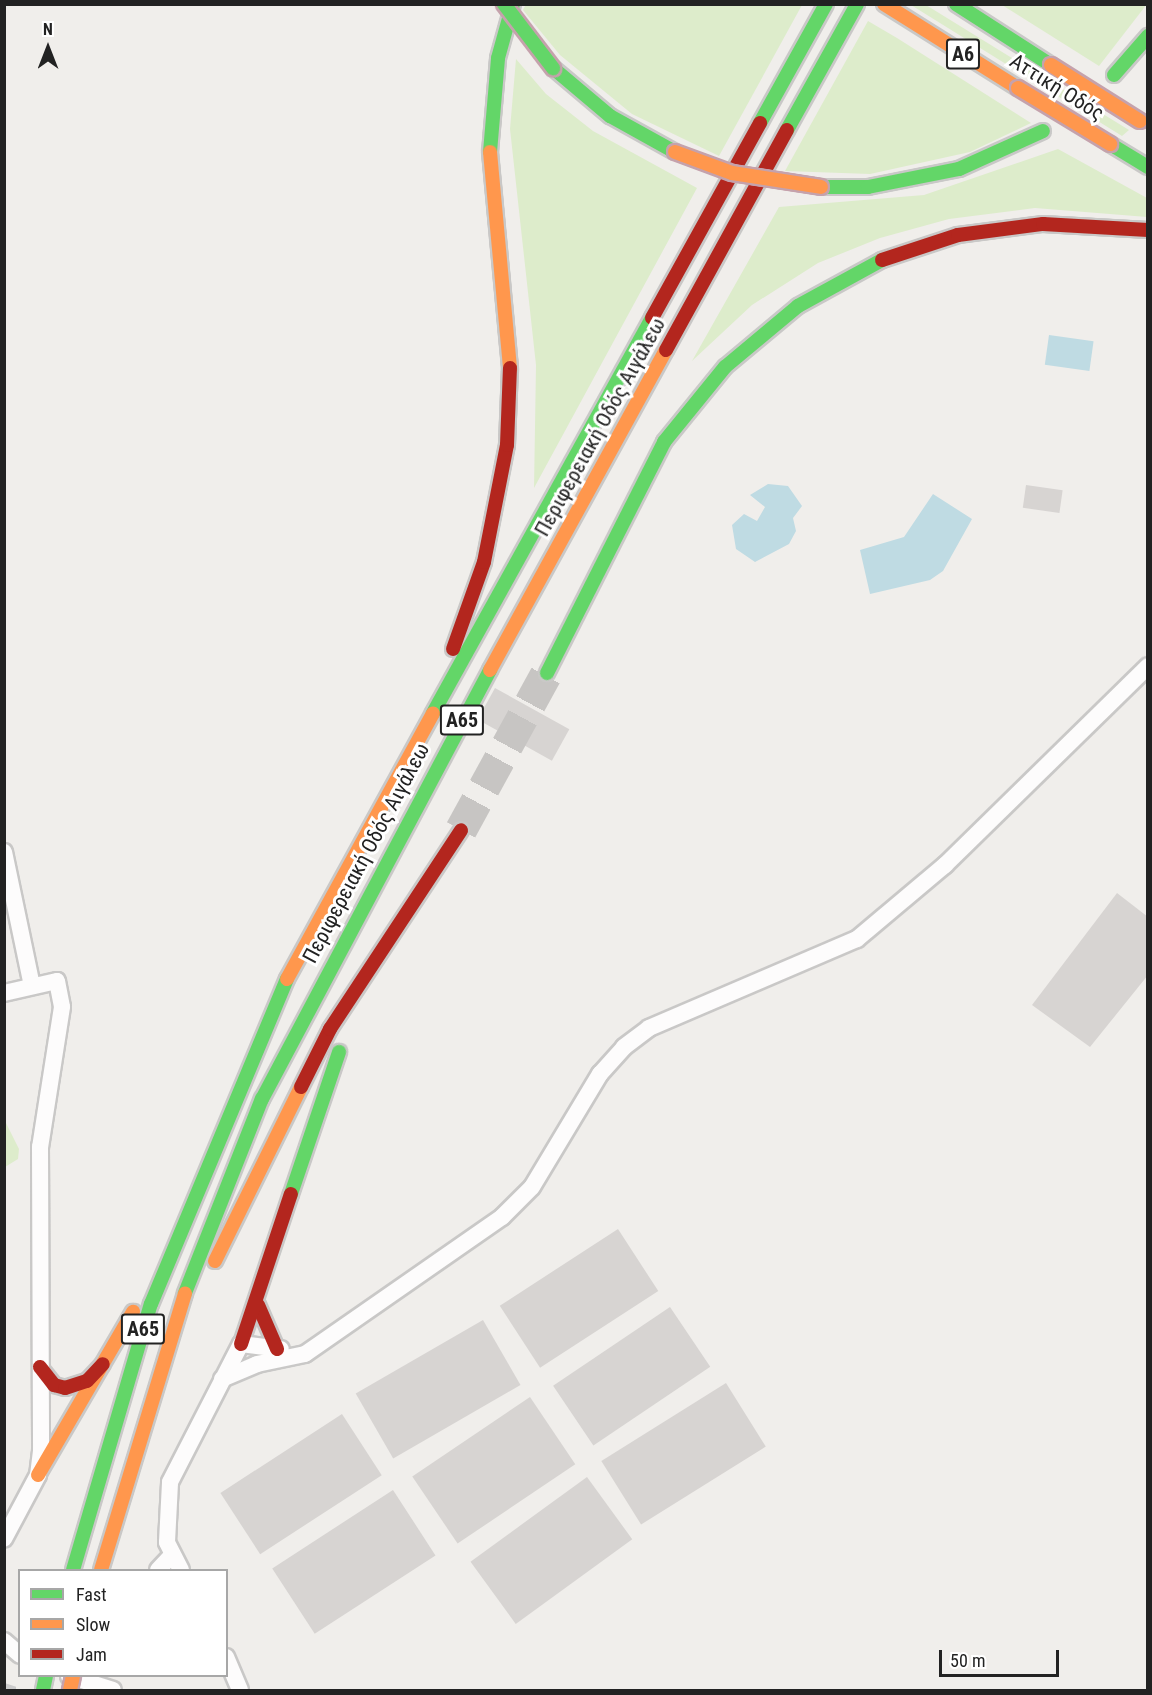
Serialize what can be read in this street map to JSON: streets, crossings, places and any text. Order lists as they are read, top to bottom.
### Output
{
  "streets": {
    "highway": [
      "Α6",
      "Αττική Οδός",
      "Περιφερειακή Οδός Αιγάλεω",
      "Α65"
    ]
  },
  "legend": ["Fast", "Slow", "Jam"],
  "scale_bar": "50 m",
  "north": "top"
}
